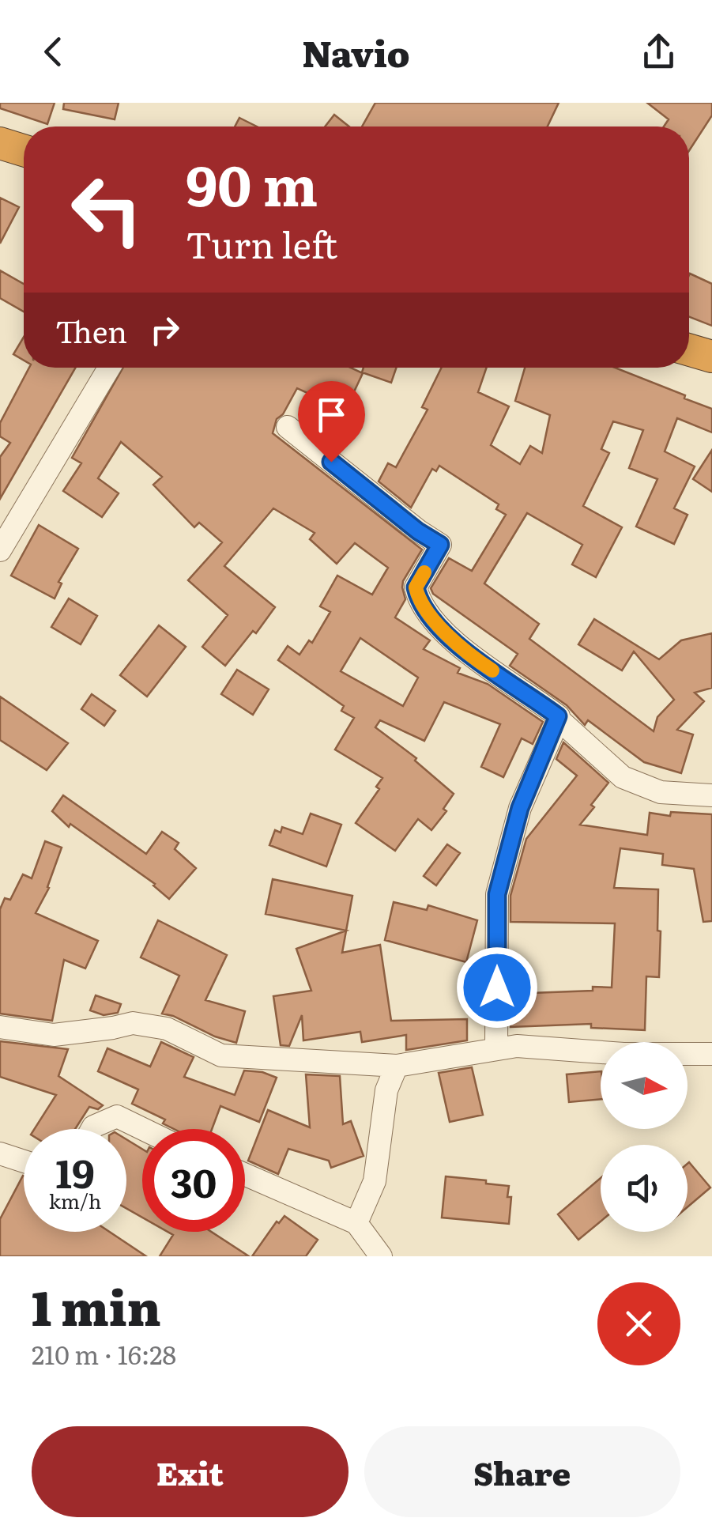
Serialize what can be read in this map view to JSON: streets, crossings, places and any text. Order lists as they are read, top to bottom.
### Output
{
  "north": "right",
  "page": {
    "header": "Navio",
    "turn": ["90 m", "Turn left"],
    "then": "Then",
    "speed": "19 km/h",
    "limit": "30",
    "heading": ["1 min", "210 m · 16:28"],
    "buttons": ["Exit", "Share"]
  }
}
